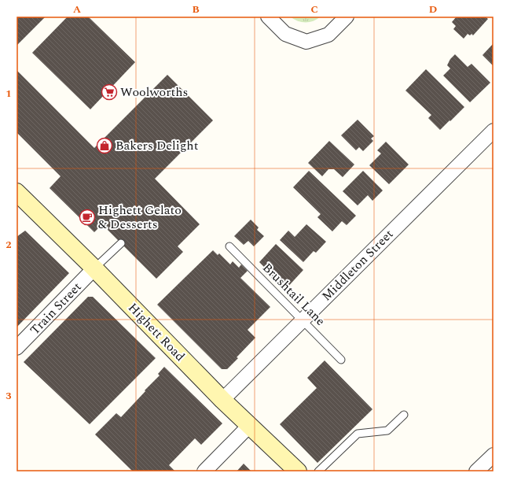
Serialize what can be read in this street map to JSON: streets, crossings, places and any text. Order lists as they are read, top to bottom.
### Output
{
  "streets": {
    "street": ["Middleton Street", "Train Street", "Highett Road"],
    "lane": ["Brushtail Lane"]
  },
  "crossings": [
    ["Middleton Street", "Brushtail Lane"],
    ["Middleton Street", "Highett Road"],
    ["Train Street", "Highett Road"]
  ],
  "places": {
    "supermarket": ["Woolworths"],
    "shop": ["Bakers Delight"],
    "cafe": ["Highett Gelato & Desserts"]
  },
  "grid": {
    "columns": [
      "A",
      "B",
      "C",
      "D"
    ],
    "rows": ["1", "2", "3"]
  }
}
